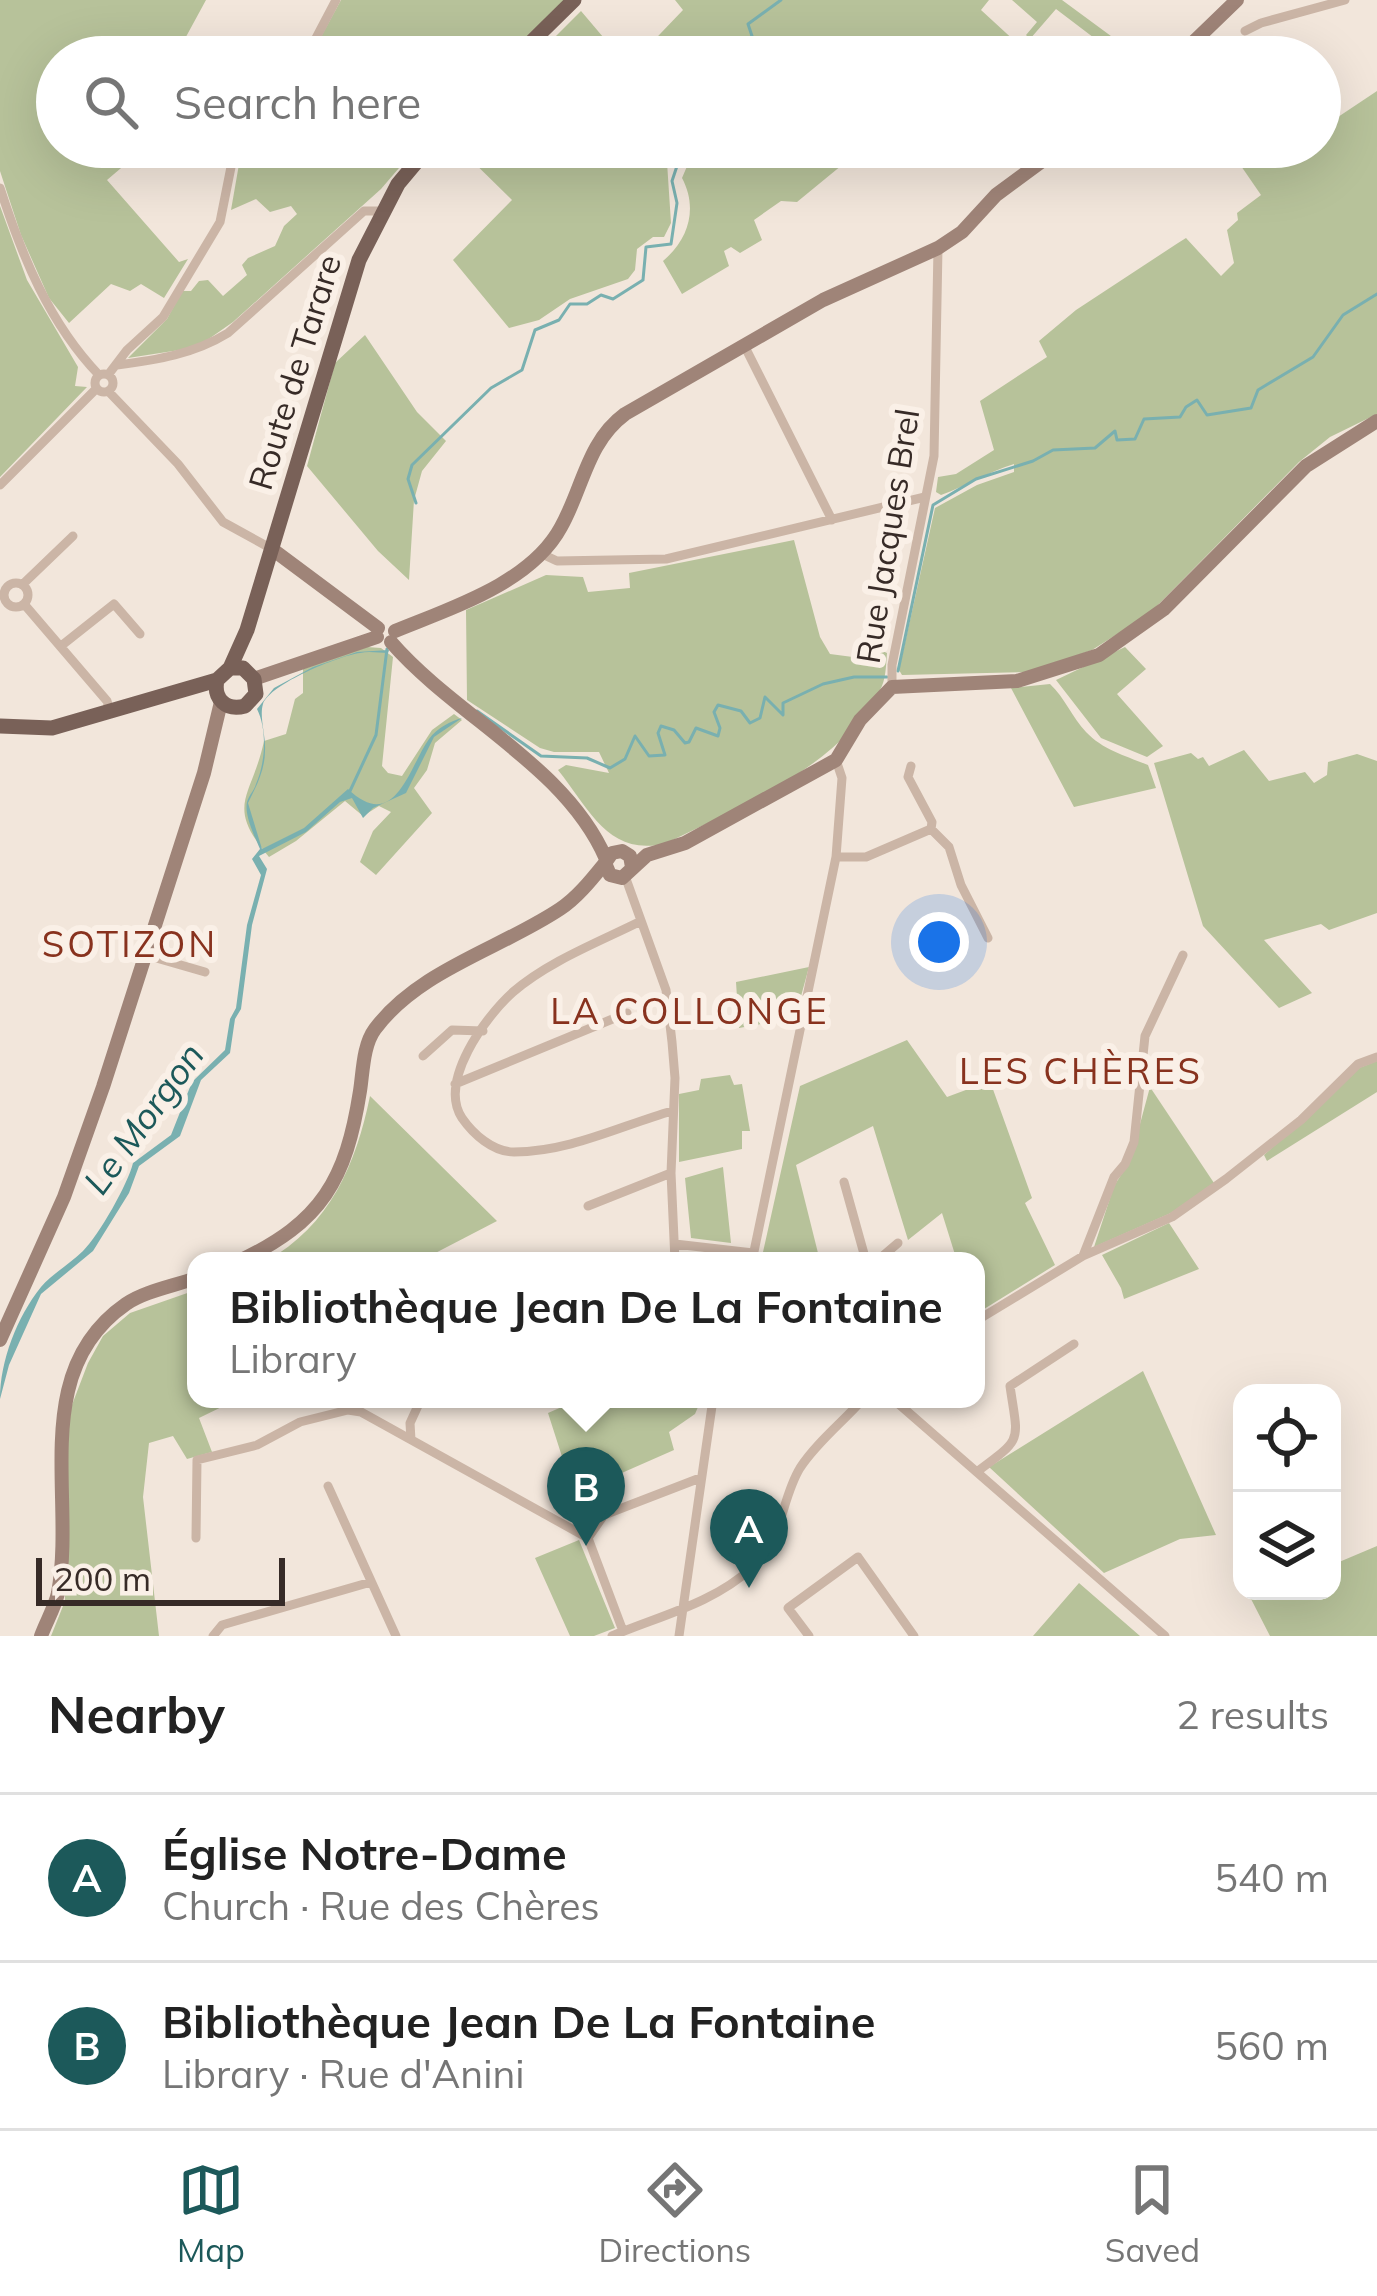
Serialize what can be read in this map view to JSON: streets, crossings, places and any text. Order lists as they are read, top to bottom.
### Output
{
  "streets": {
    "main road": ["Route de Tarare"],
    "street": ["Rue Jacques Brel"]
  },
  "districts": ["SOTIZON", "LA COLLONGE", "LES CHÈRES"],
  "water": ["Le Morgon"],
  "scale_bar": "200 m",
  "page": {
    "search": "Search here",
    "popup": ["Bibliothèque Jean De La Fontaine", "Library"],
    "pins": ["B", "A"],
    "scale": "200 m",
    "heading": ["Nearby", "2 results"],
    "list": [
      {
        "mark": "A",
        "name": "Église Notre-Dame",
        "note": "Church · Rue des Chères",
        "value": "540 m"
      },
      {
        "mark": "B",
        "name": "Bibliothèque Jean De La Fontaine",
        "note": "Library · Rue d'Anini",
        "value": "560 m"
      }
    ],
    "nav": ["Map", "Directions", "Saved"]
  }
}
